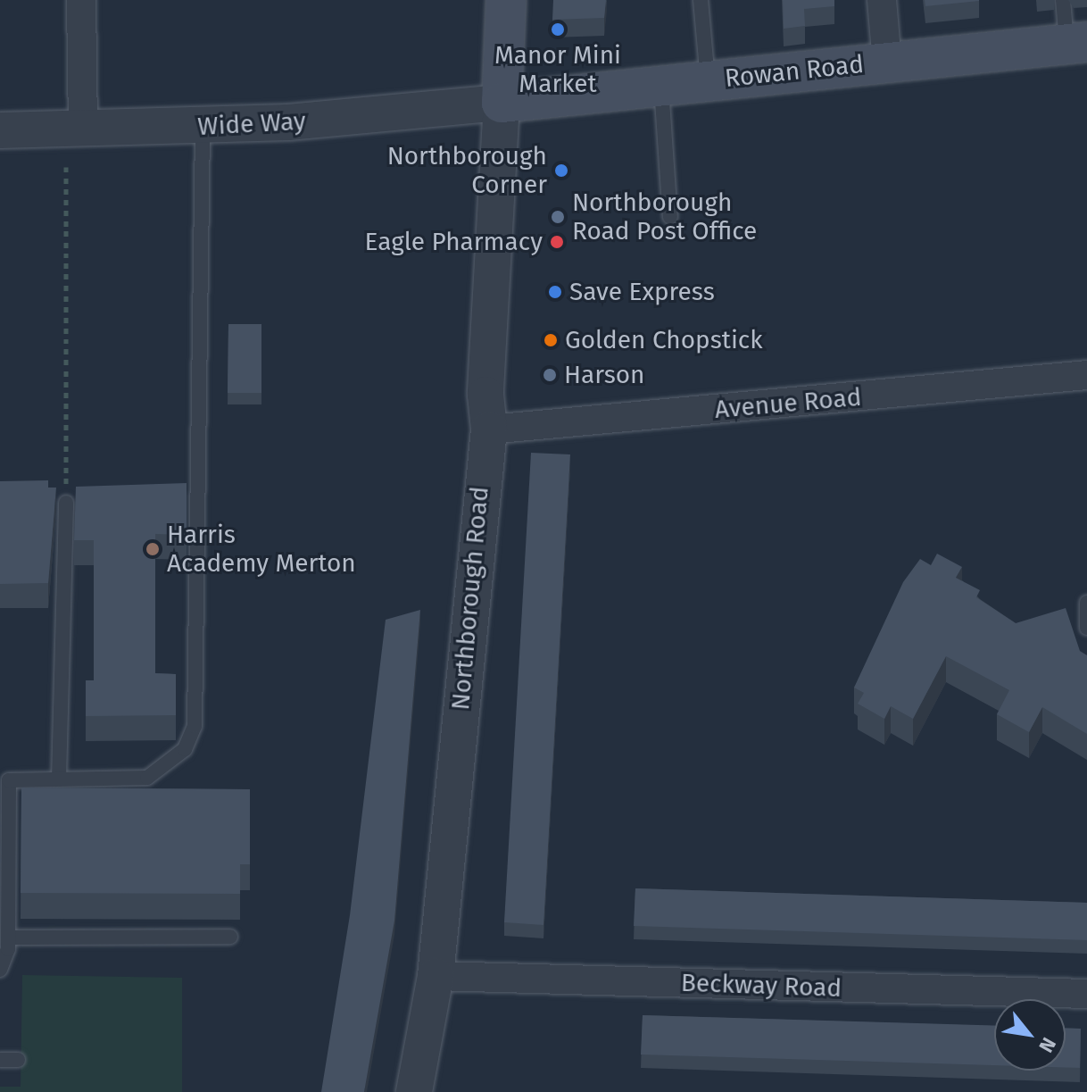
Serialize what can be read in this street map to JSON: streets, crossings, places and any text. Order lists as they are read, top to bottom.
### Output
{
  "streets": {
    "main road": ["Rowan Road"],
    "street": [
      "Wide Way",
      "Avenue Road",
      "Northborough Road",
      "Beckway Road"
    ]
  },
  "crossings": [
    ["Rowan Road", "Wide Way"],
    ["Rowan Road", "Northborough Road"],
    ["Wide Way", "Northborough Road"],
    ["Avenue Road", "Northborough Road"],
    ["Northborough Road", "Beckway Road"]
  ],
  "places": [
    "Manor Mini Market",
    "Northborough Corner",
    "Northborough Road Post Office",
    "Eagle Pharmacy",
    "Save Express",
    "Golden Chopstick",
    "Harson",
    "Harris Academy Merton"
  ],
  "north": "bottom right"
}
